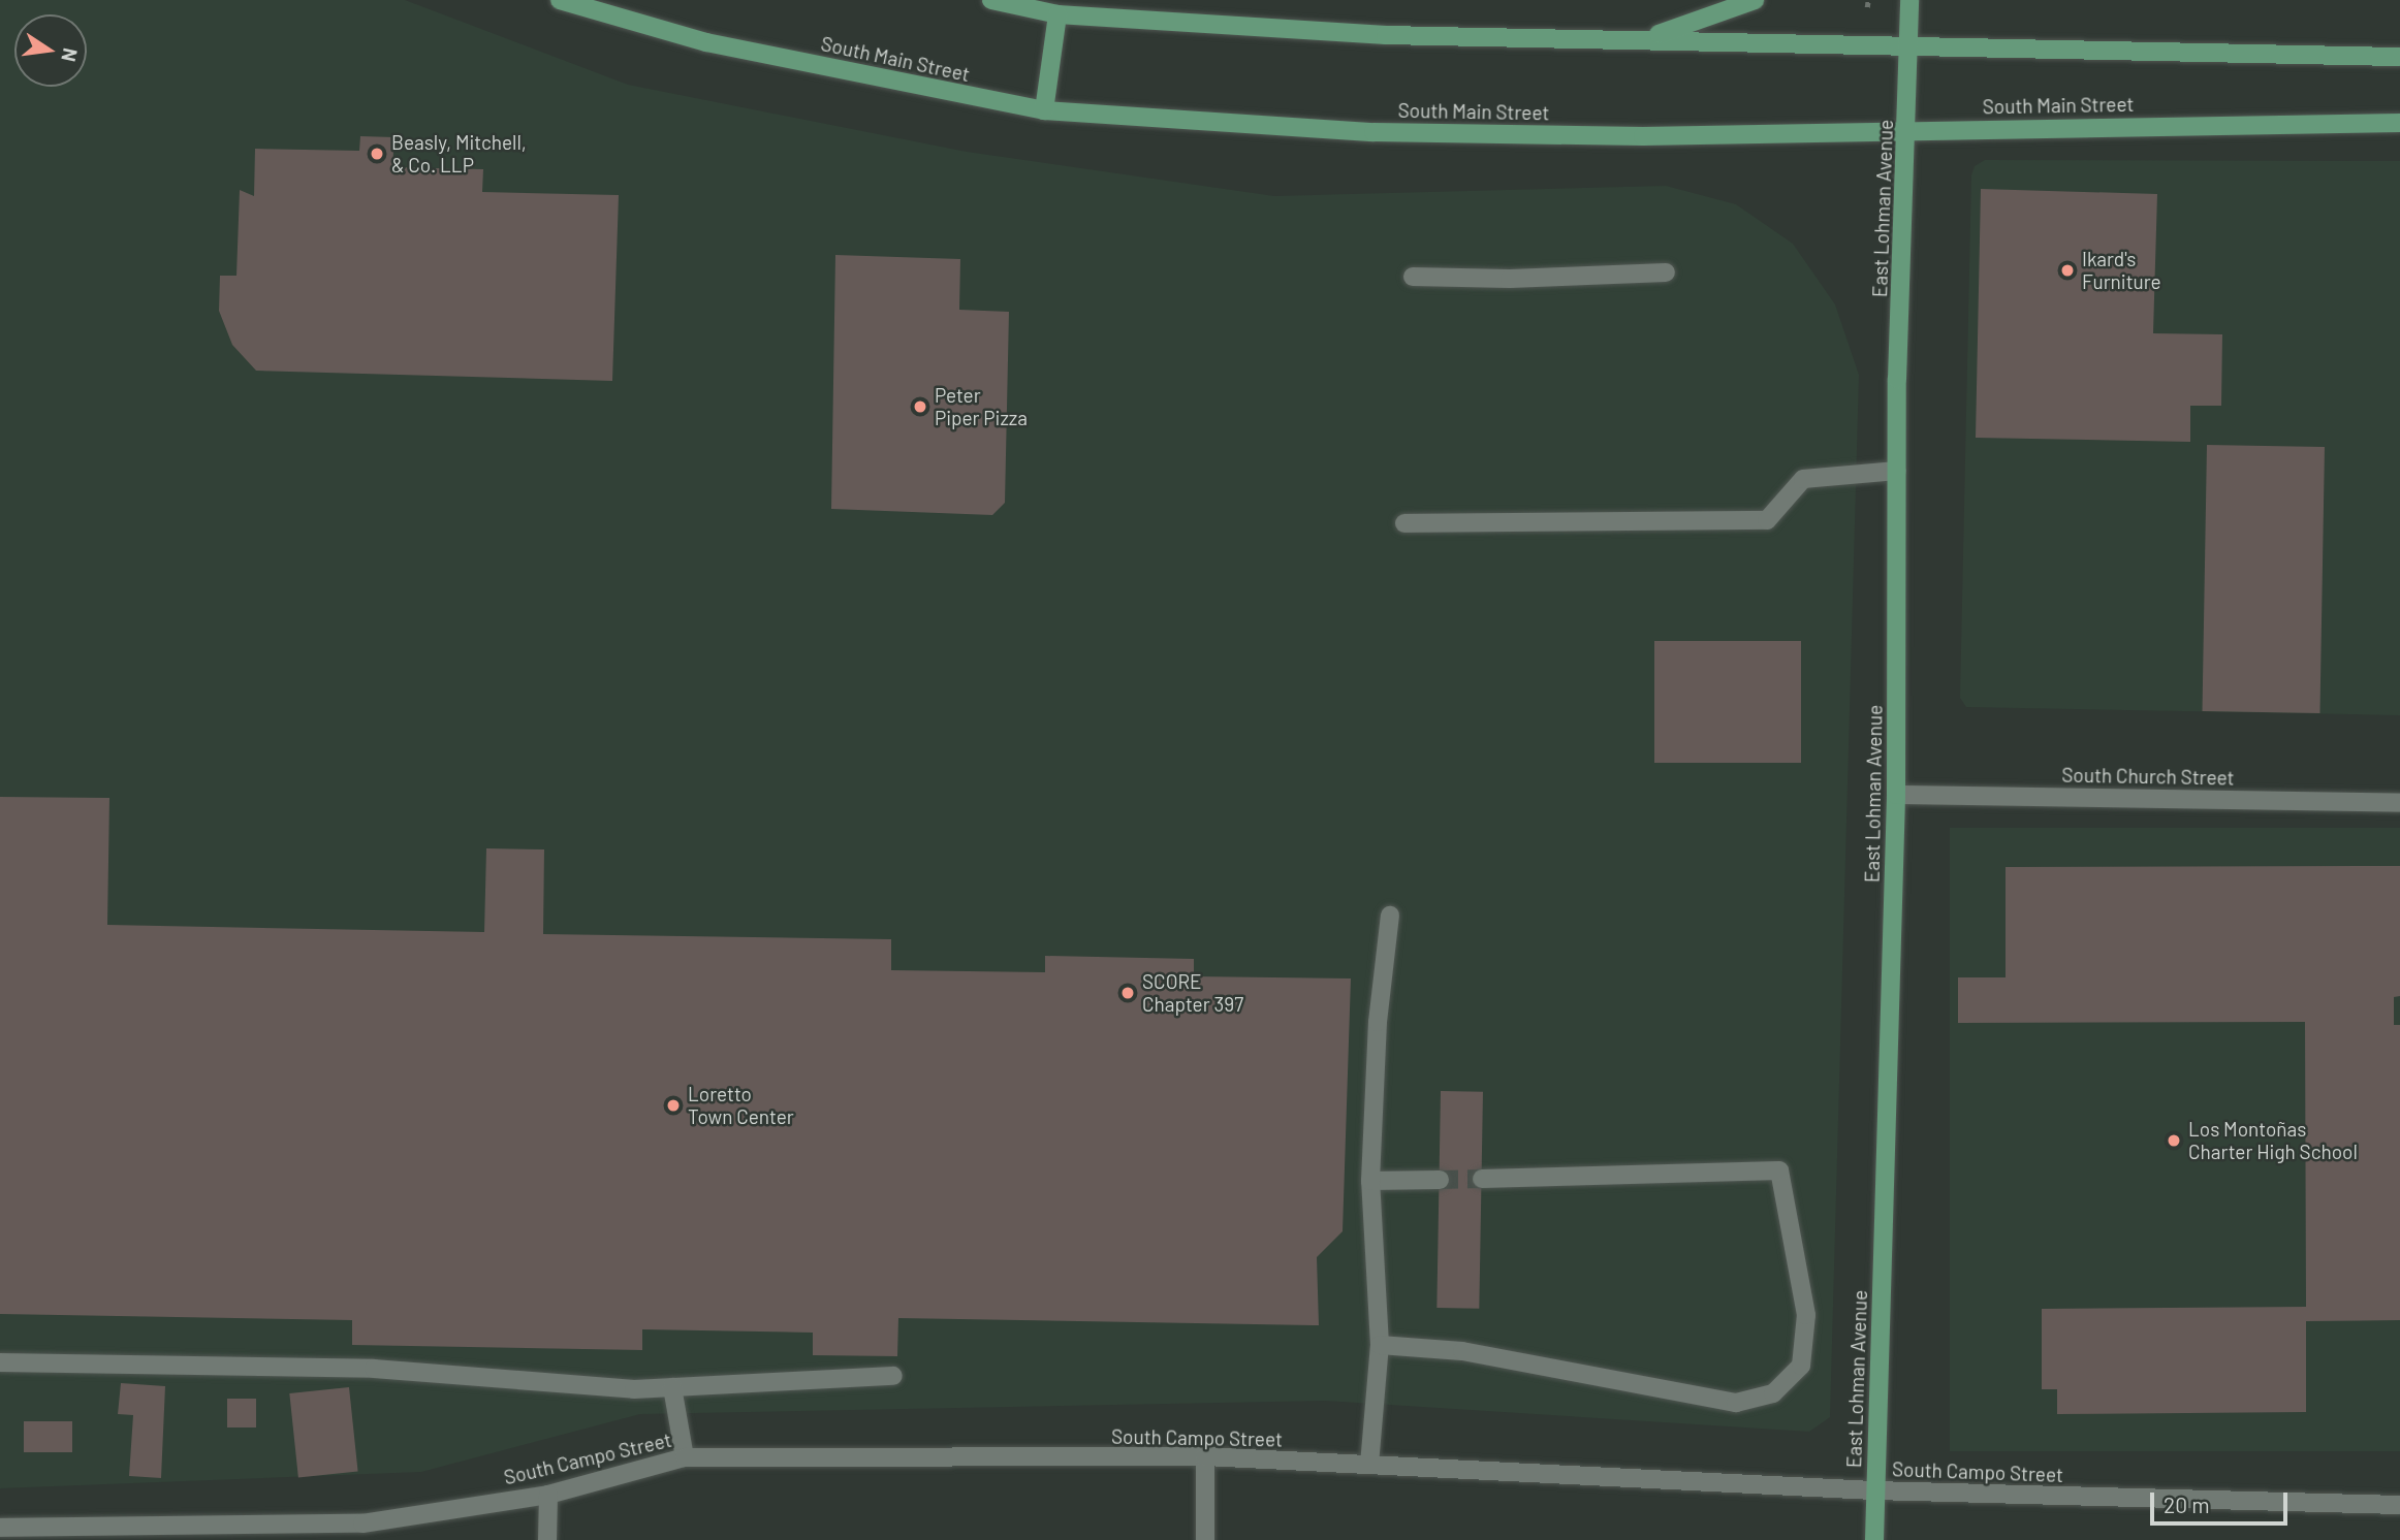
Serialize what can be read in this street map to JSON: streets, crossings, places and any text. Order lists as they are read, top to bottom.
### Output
{
  "streets": {
    "main road": ["South Main Street", "East Lohman Avenue"],
    "street": ["South Church Street", "South Campo Street"]
  },
  "crossings": [
    ["South Main Street", "East Lohman Avenue"],
    ["East Lohman Avenue", "South Church Street"],
    ["East Lohman Avenue", "South Campo Street"]
  ],
  "places": [
    "Beasly, Mitchell, & Co. LLP",
    "Ikard's Furniture",
    "Peter Piper Pizza",
    "SCORE Chapter 397",
    "Loretto Town Center",
    "Los Montoñas Charter High School"
  ],
  "scale_bar": "20 m",
  "north": "right"
}
